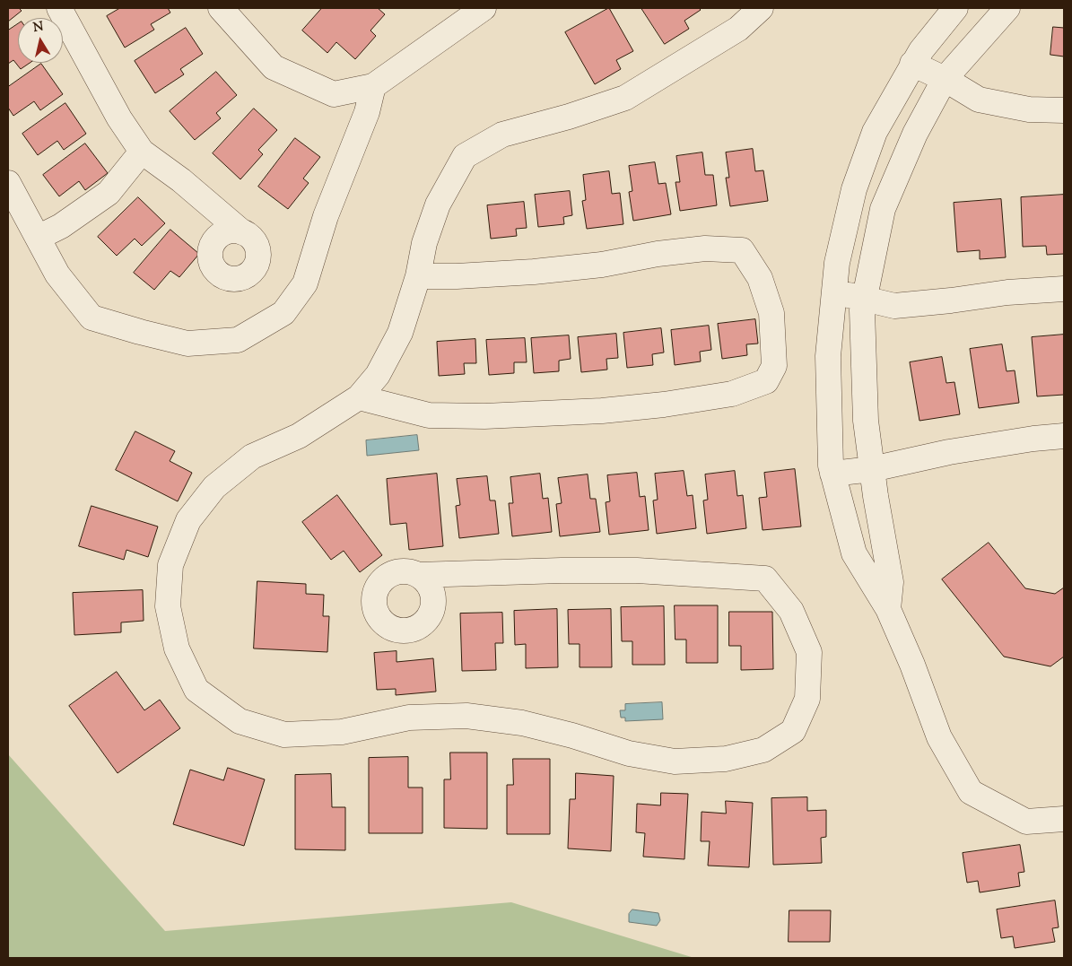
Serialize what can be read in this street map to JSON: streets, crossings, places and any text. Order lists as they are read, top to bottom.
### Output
{
  "north": "top"
}
